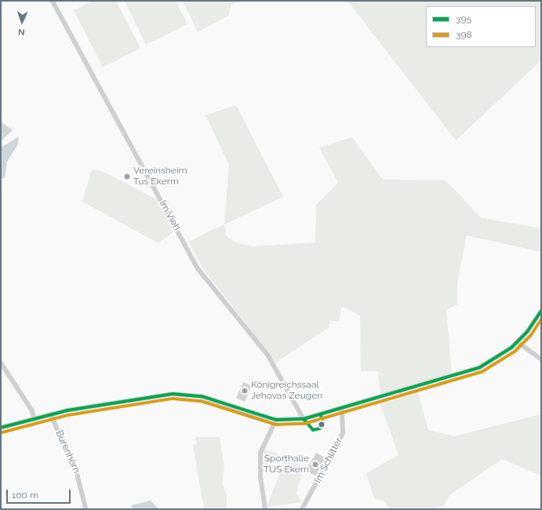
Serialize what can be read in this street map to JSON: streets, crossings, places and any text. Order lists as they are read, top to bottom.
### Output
{
  "streets": {
    "street": ["Im Vieh", "Burenhörn", "Im Schlitter"]
  },
  "places": ["Vereinsheim Tus Ekerm", "Königreichssaal Jehovas Zeugen", "Sporthalle TUS Ekern"],
  "lines": ["transit line 395", "transit line 398"],
  "legend": ["395", "398"],
  "scale_bar": "100 m",
  "north": "bottom"
}
